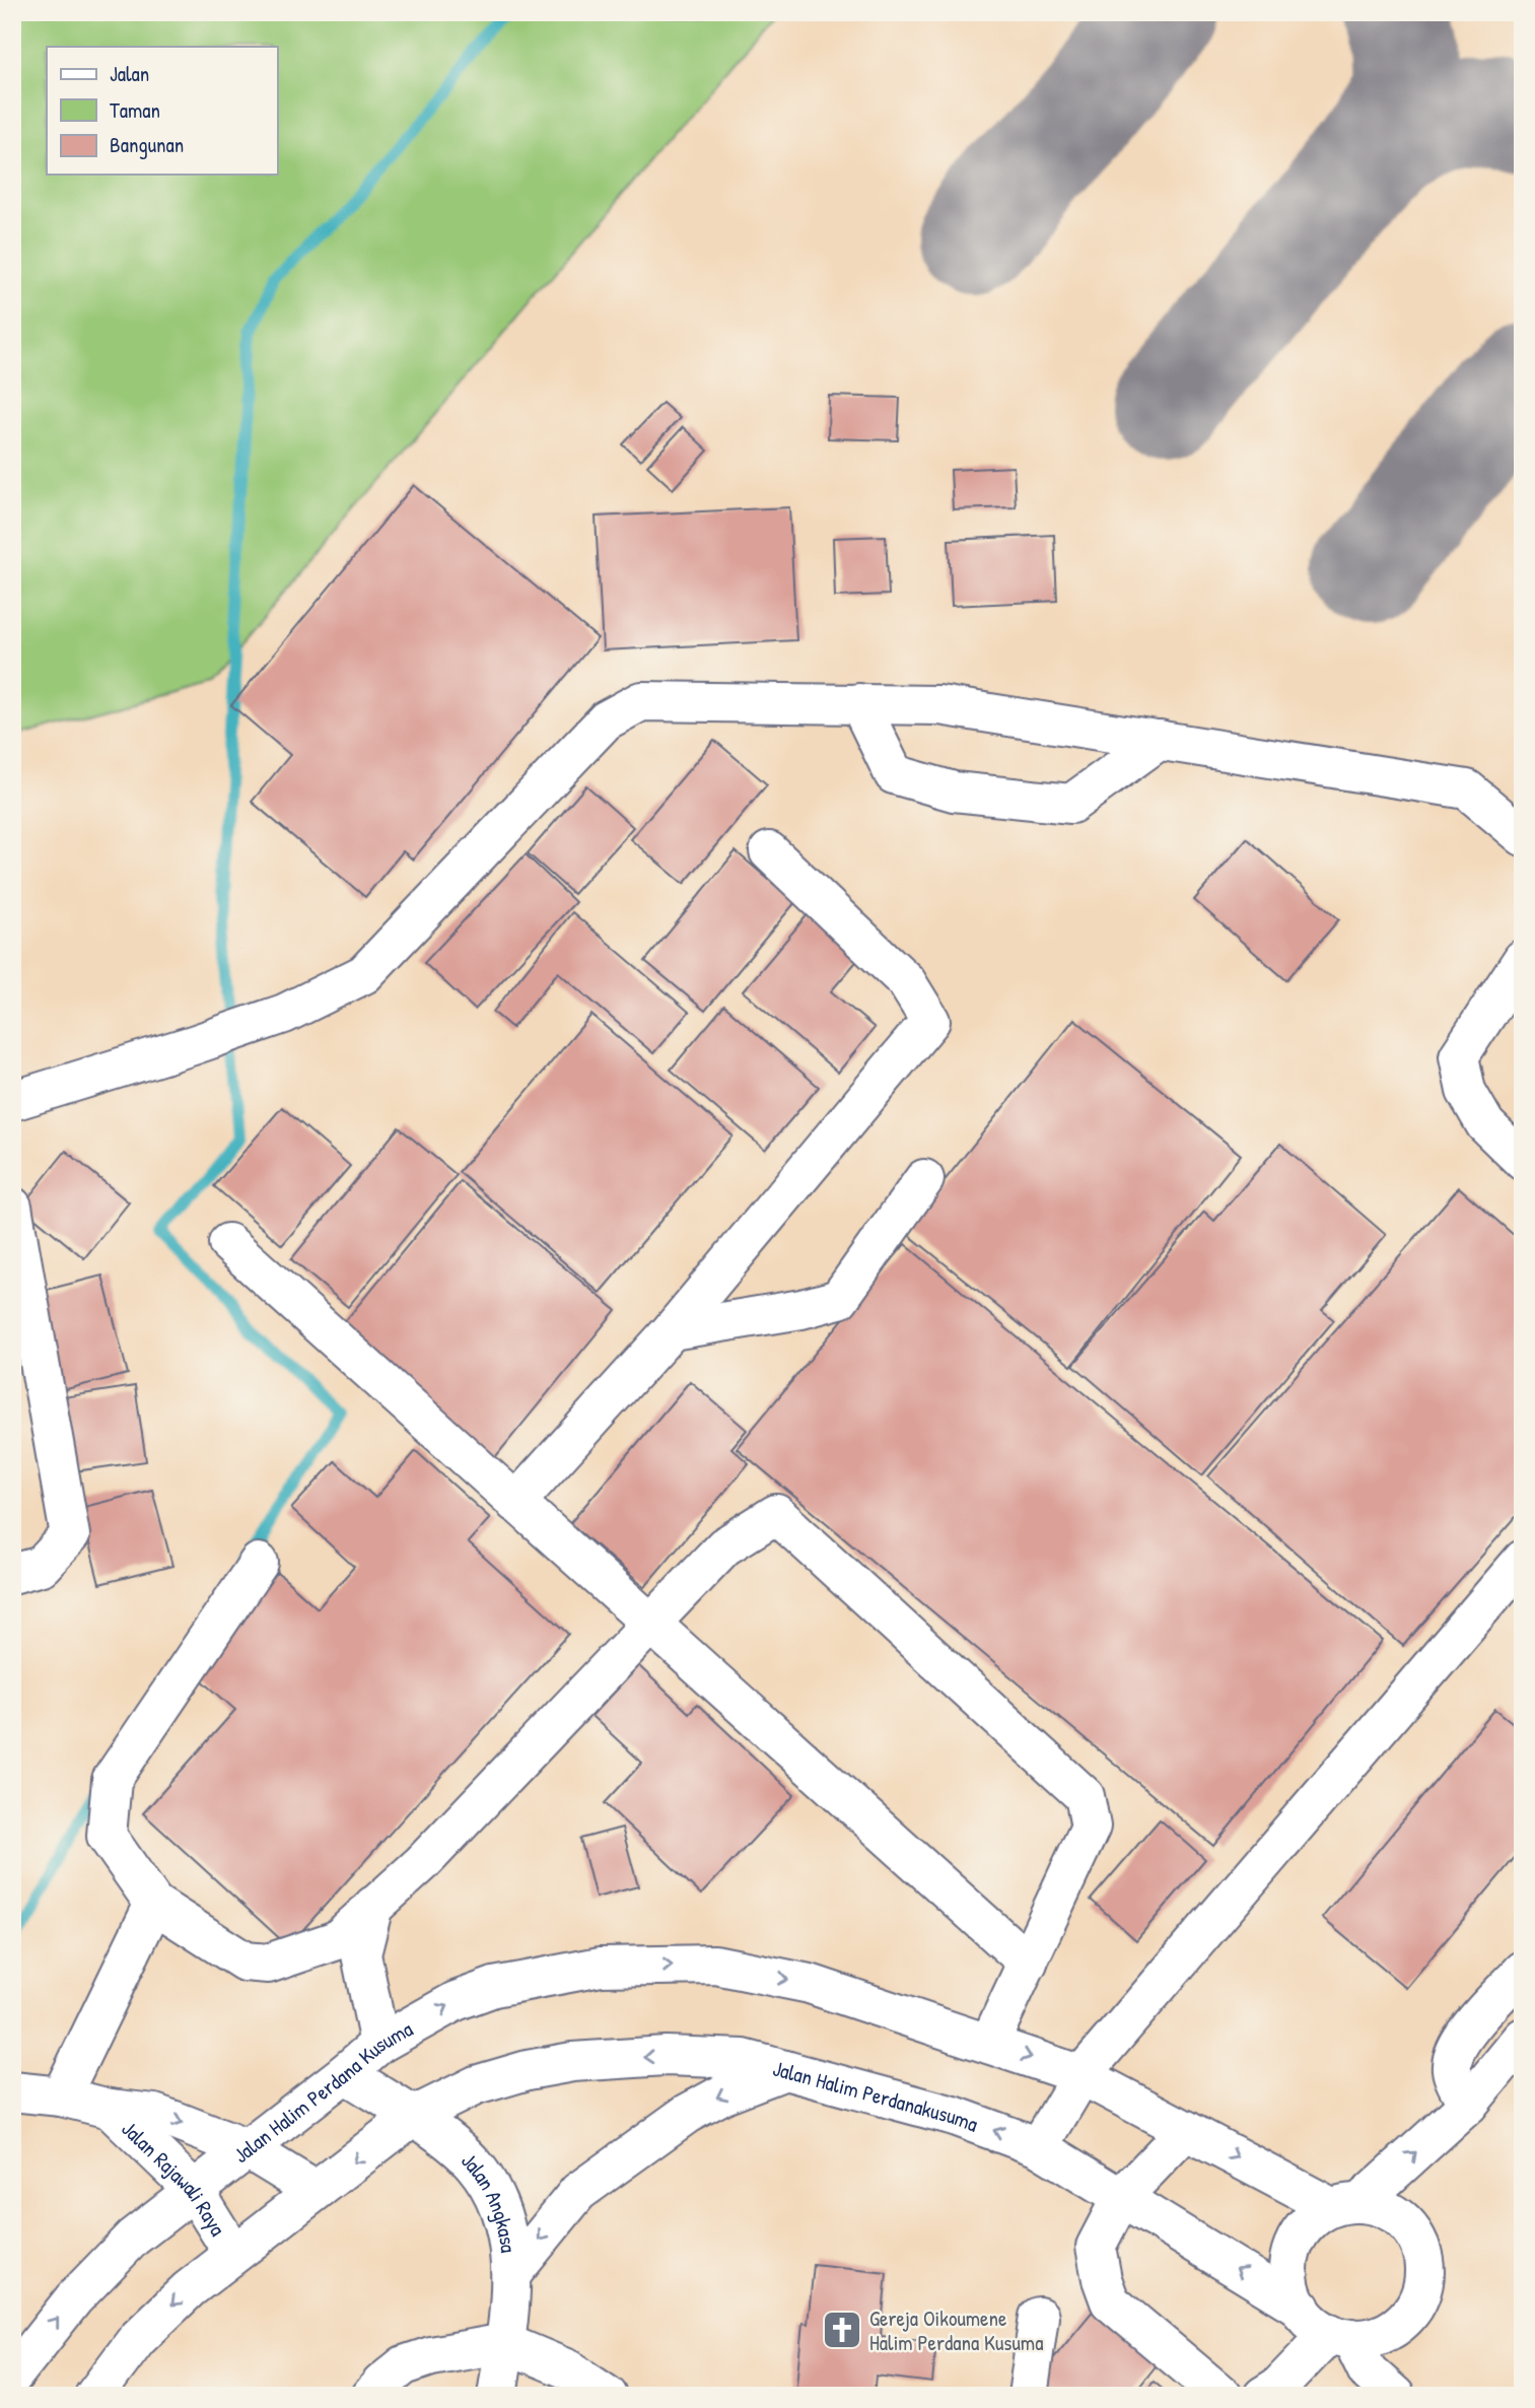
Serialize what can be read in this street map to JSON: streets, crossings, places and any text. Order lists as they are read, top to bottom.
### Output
{
  "streets": {
    "street": [
      "Jalan Halim Perdana Kusuma",
      "Jalan Halim Perdanakusuma",
      "Jalan Rajawali Raya",
      "Jalan Angkasa"
    ]
  },
  "crossings": [
    ["Jalan Halim Perdana Kusuma", "Jalan Rajawali Raya"],
    ["Jalan Halim Perdana Kusuma", "Jalan Angkasa"],
    ["Jalan Halim Perdanakusuma", "Jalan Angkasa"]
  ],
  "one_way": ["Jalan Halim Perdana Kusuma"],
  "places": {
    "church": ["Gereja Oikoumene Halim Perdana Kusuma"]
  },
  "legend": ["Jalan", "Taman", "Bangunan"]
}
